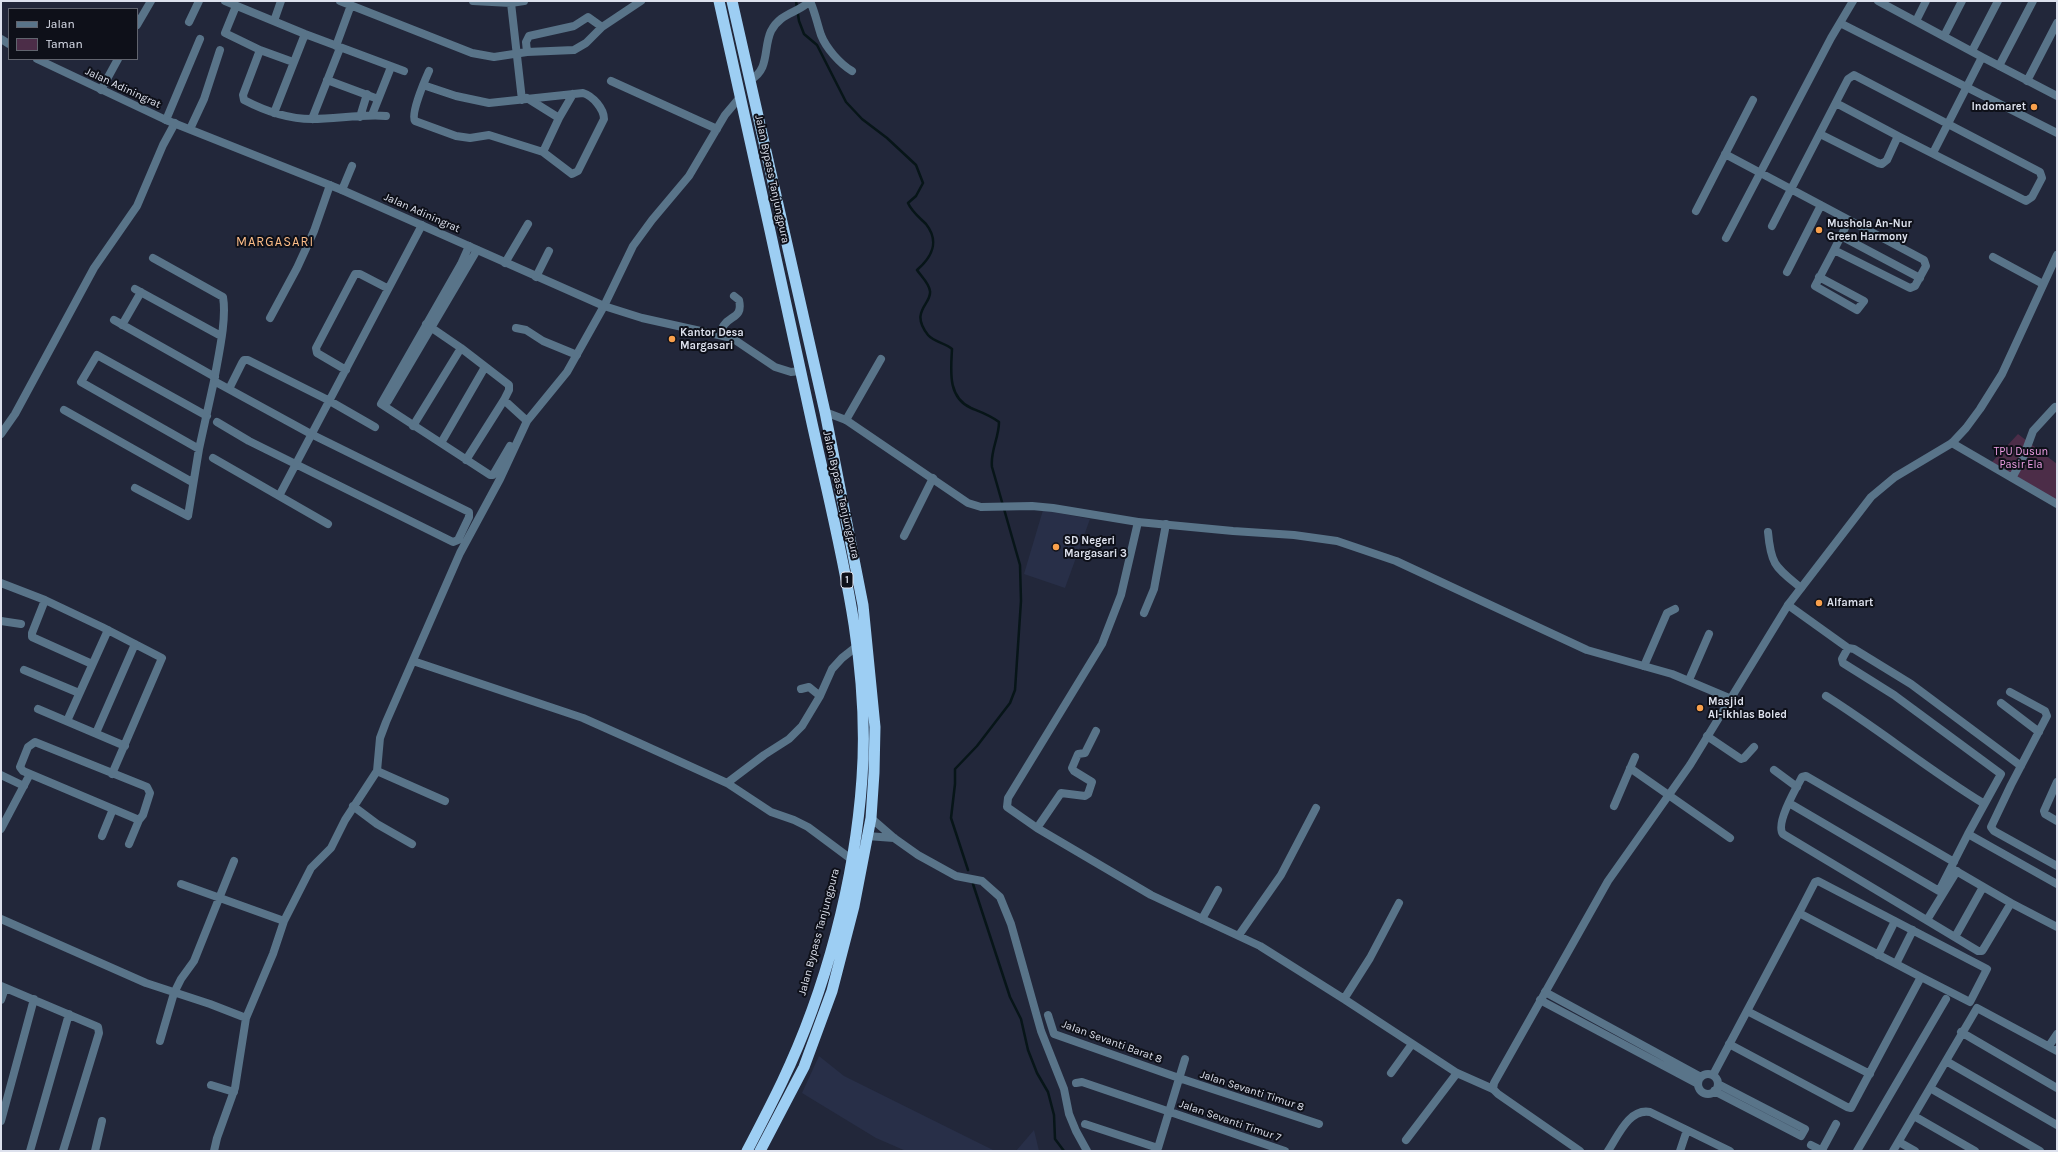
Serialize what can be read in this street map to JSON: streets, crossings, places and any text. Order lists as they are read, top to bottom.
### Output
{
  "streets": {
    "highway": ["Jalan Bypass Tanjungpura", "1"],
    "street": [
      "Jalan Adiningrat",
      "Jalan Sevanti Barat 8",
      "Jalan Sevanti Timur 8",
      "Jalan Sevanti Timur 7"
    ]
  },
  "crossings": [
    ["Jalan Adiningrat", "Jalan Bypass Tanjungpura"],
    ["Jalan Sevanti Barat 8", "Jalan Sevanti Timur 8"]
  ],
  "districts": ["MARGASARI"],
  "parks": ["TPU Dusun Pasir Ela"],
  "places": [
    "Indomaret",
    "Mushola An-Nur Green Harmony",
    "Kantor Desa Margasari",
    "SD Negeri Margasari 3",
    "Alfamart",
    "Masjid Al-ikhlas Boled"
  ],
  "legend": ["Jalan", "Taman"]
}
